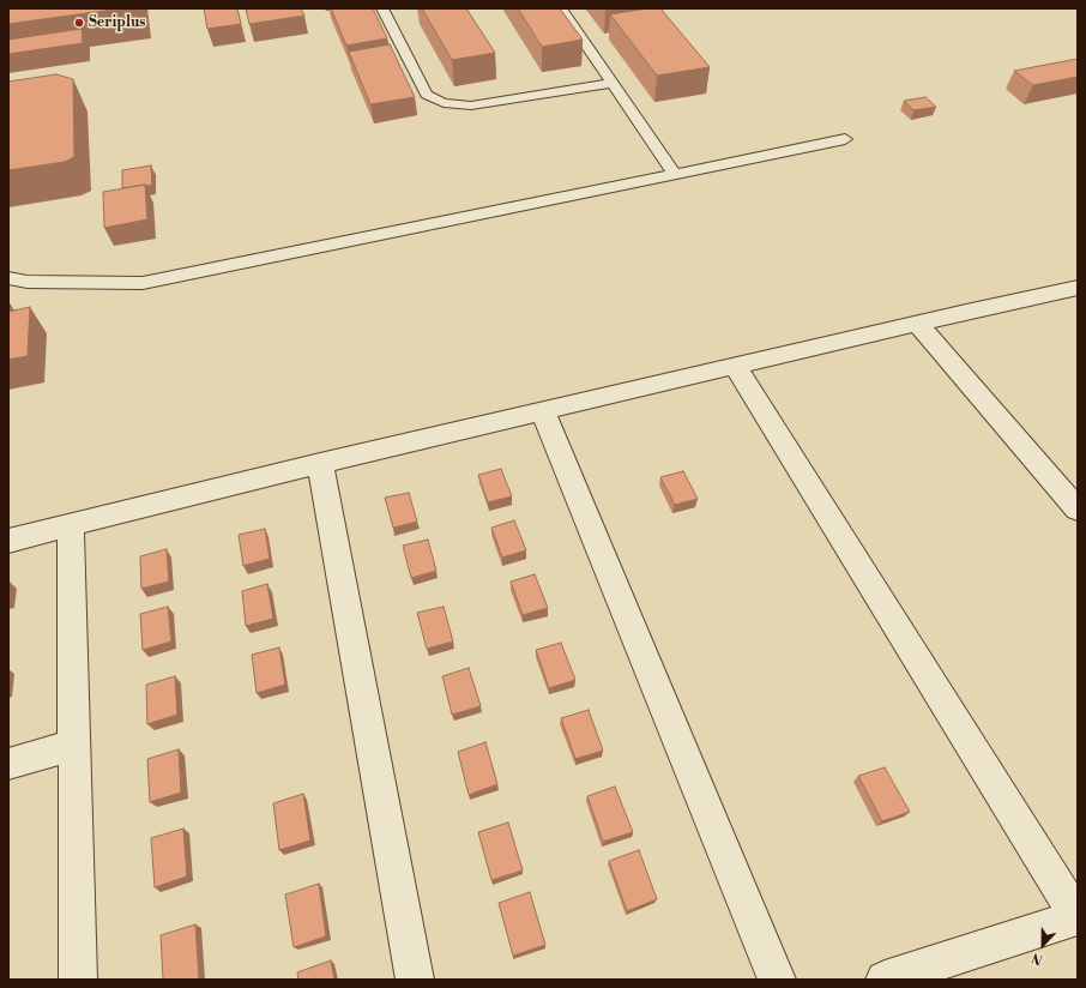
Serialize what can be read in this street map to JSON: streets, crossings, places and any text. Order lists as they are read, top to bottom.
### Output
{
  "places": ["Seriplus"],
  "north": "bottom"
}
